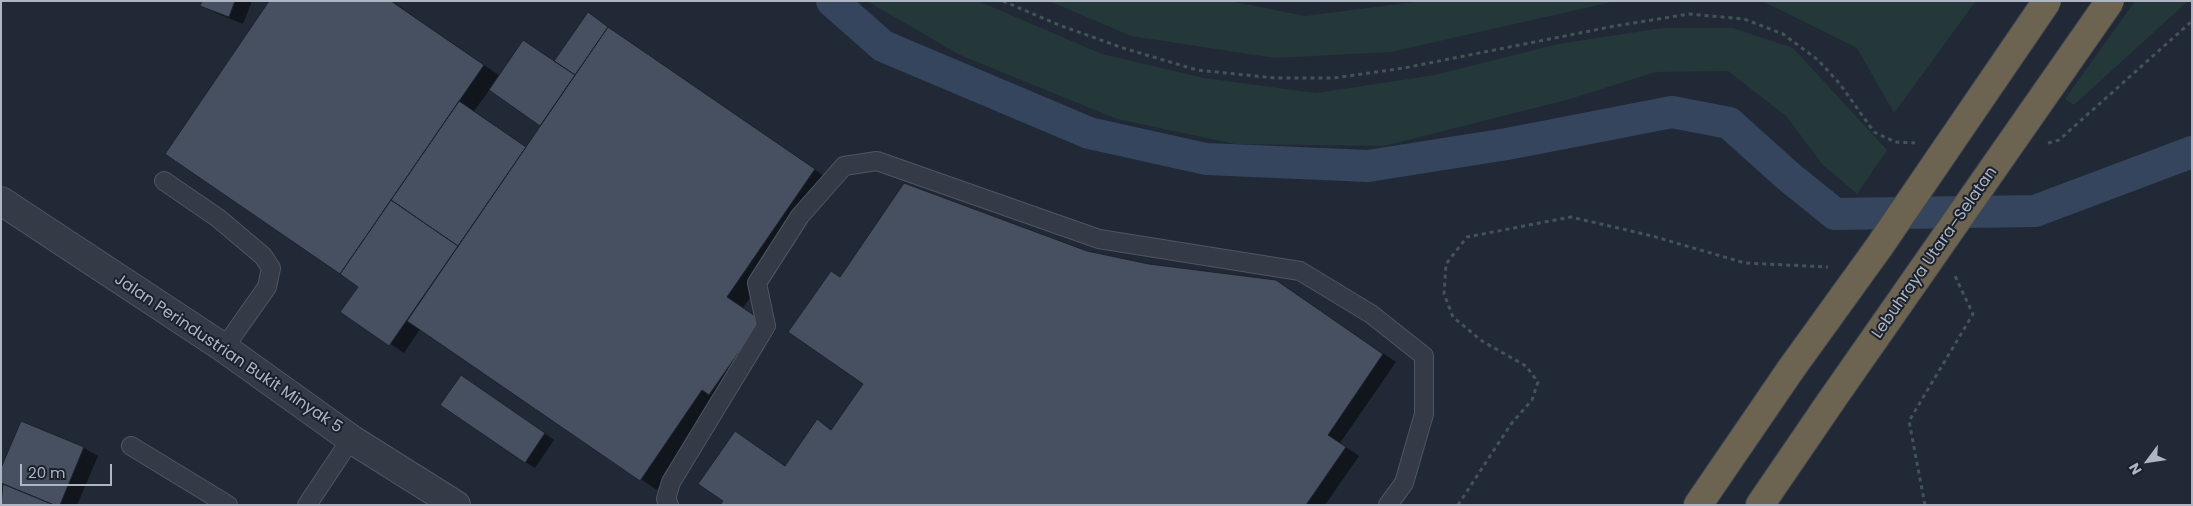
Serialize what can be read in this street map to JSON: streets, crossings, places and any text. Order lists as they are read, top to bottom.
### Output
{
  "streets": {
    "highway": ["Lebuhraya Utara–Selatan"],
    "street": ["Jalan Perindustrian Bukit Minyak 5"]
  },
  "scale_bar": "20 m",
  "north": "bottom left"
}
